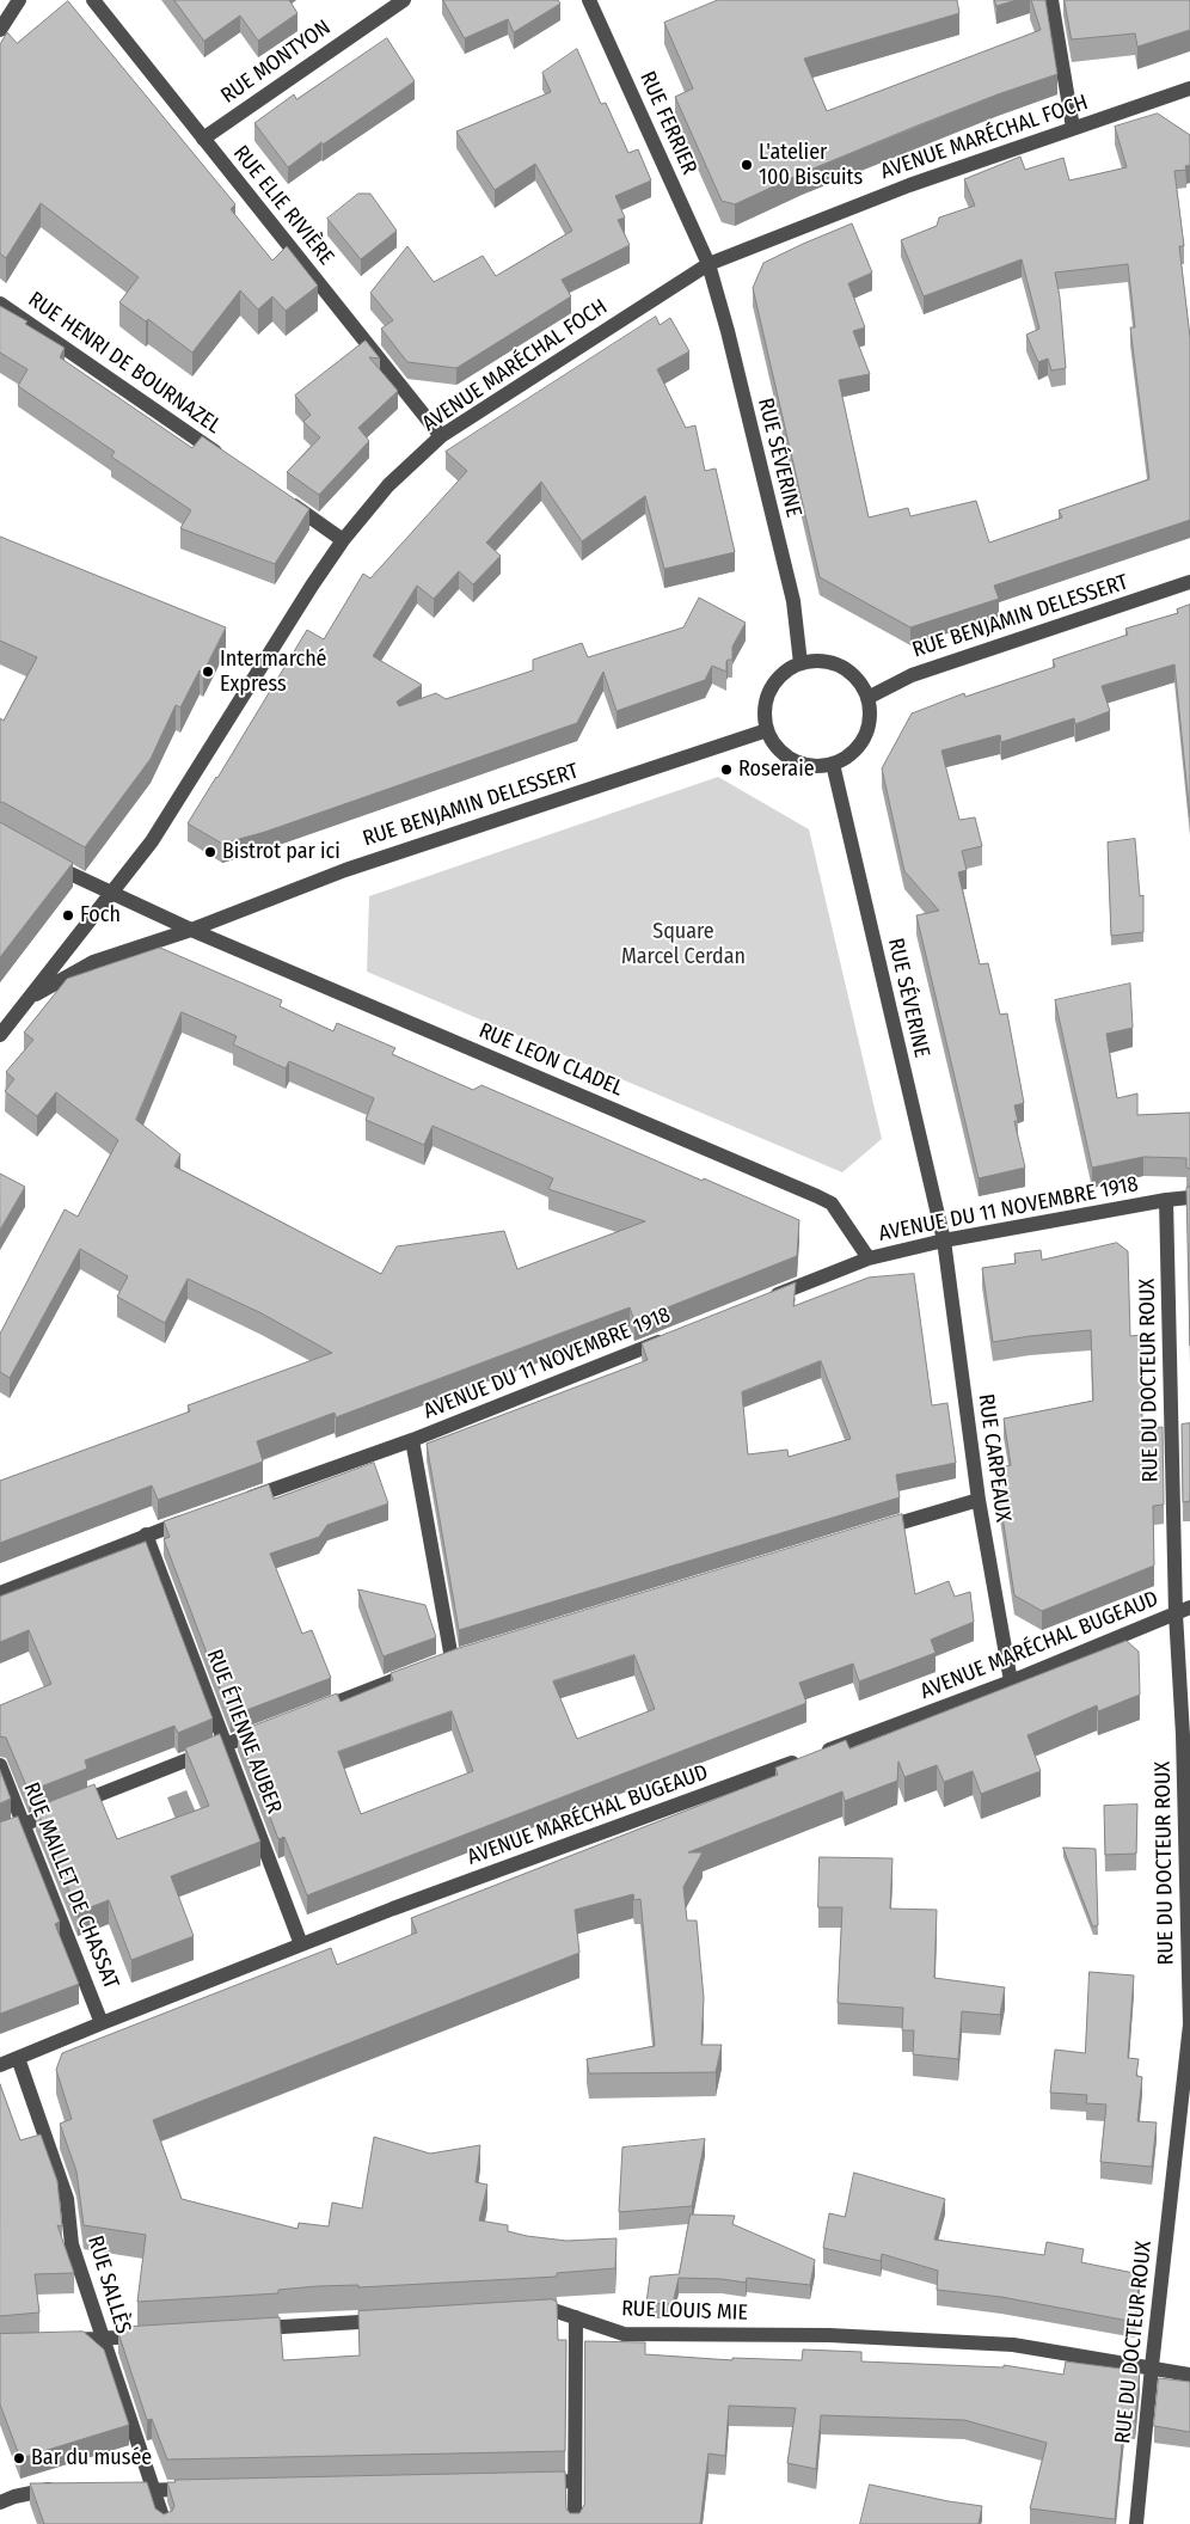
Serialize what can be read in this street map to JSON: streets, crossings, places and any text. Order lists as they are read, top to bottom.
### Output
{
  "streets": {
    "street": [
      "RUE MONTYON",
      "RUE FERRIER",
      "AVENUE MARÉCHAL FOCH",
      "RUE ELIE RIVIÈRE",
      "RUE HENRI DE BOURNAZEL",
      "RUE SÉVERINE",
      "RUE BENJAMIN DELESSERT",
      "RUE LEON CLADEL",
      "AVENUE DU 11 NOVEMBRE 1918",
      "RUE DU DOCTEUR ROUX",
      "RUE CARPEAUX",
      "AVENUE MARÉCHAL BUGEAUD",
      "RUE ÉTIENNE AUBER",
      "RUE MAILLET DE CHASSAT",
      "RUE SALLÈS",
      "RUE LOUIS MIE"
    ]
  },
  "crossings": [
    ["RUE MONTYON", "RUE ELIE RIVIÈRE"],
    ["RUE FERRIER", "AVENUE MARÉCHAL FOCH"],
    ["RUE FERRIER", "RUE SÉVERINE"],
    ["AVENUE MARÉCHAL FOCH", "RUE ELIE RIVIÈRE"],
    ["AVENUE MARÉCHAL FOCH", "RUE SÉVERINE"],
    ["AVENUE MARÉCHAL FOCH", "RUE BENJAMIN DELESSERT"],
    ["AVENUE MARÉCHAL FOCH", "RUE LEON CLADEL"],
    ["RUE SÉVERINE", "RUE BENJAMIN DELESSERT"],
    ["RUE SÉVERINE", "AVENUE DU 11 NOVEMBRE 1918"],
    ["RUE SÉVERINE", "RUE CARPEAUX"],
    ["RUE BENJAMIN DELESSERT", "RUE LEON CLADEL"],
    ["RUE LEON CLADEL", "AVENUE DU 11 NOVEMBRE 1918"],
    ["AVENUE DU 11 NOVEMBRE 1918", "RUE DU DOCTEUR ROUX"],
    ["AVENUE DU 11 NOVEMBRE 1918", "RUE CARPEAUX"],
    ["RUE DU DOCTEUR ROUX", "AVENUE MARÉCHAL BUGEAUD"],
    ["RUE DU DOCTEUR ROUX", "RUE LOUIS MIE"],
    ["RUE CARPEAUX", "AVENUE MARÉCHAL BUGEAUD"],
    ["AVENUE MARÉCHAL BUGEAUD", "RUE ÉTIENNE AUBER"],
    ["AVENUE MARÉCHAL BUGEAUD", "RUE MAILLET DE CHASSAT"],
    ["AVENUE MARÉCHAL BUGEAUD", "RUE SALLÈS"]
  ],
  "parks": ["Square Marcel Cerdan"],
  "places": [
    "L'atelier 100 Biscuits",
    "Intermarché Express",
    "Roseraie",
    "Bistrot par ici",
    "Foch",
    "Bar du musée"
  ]
}
